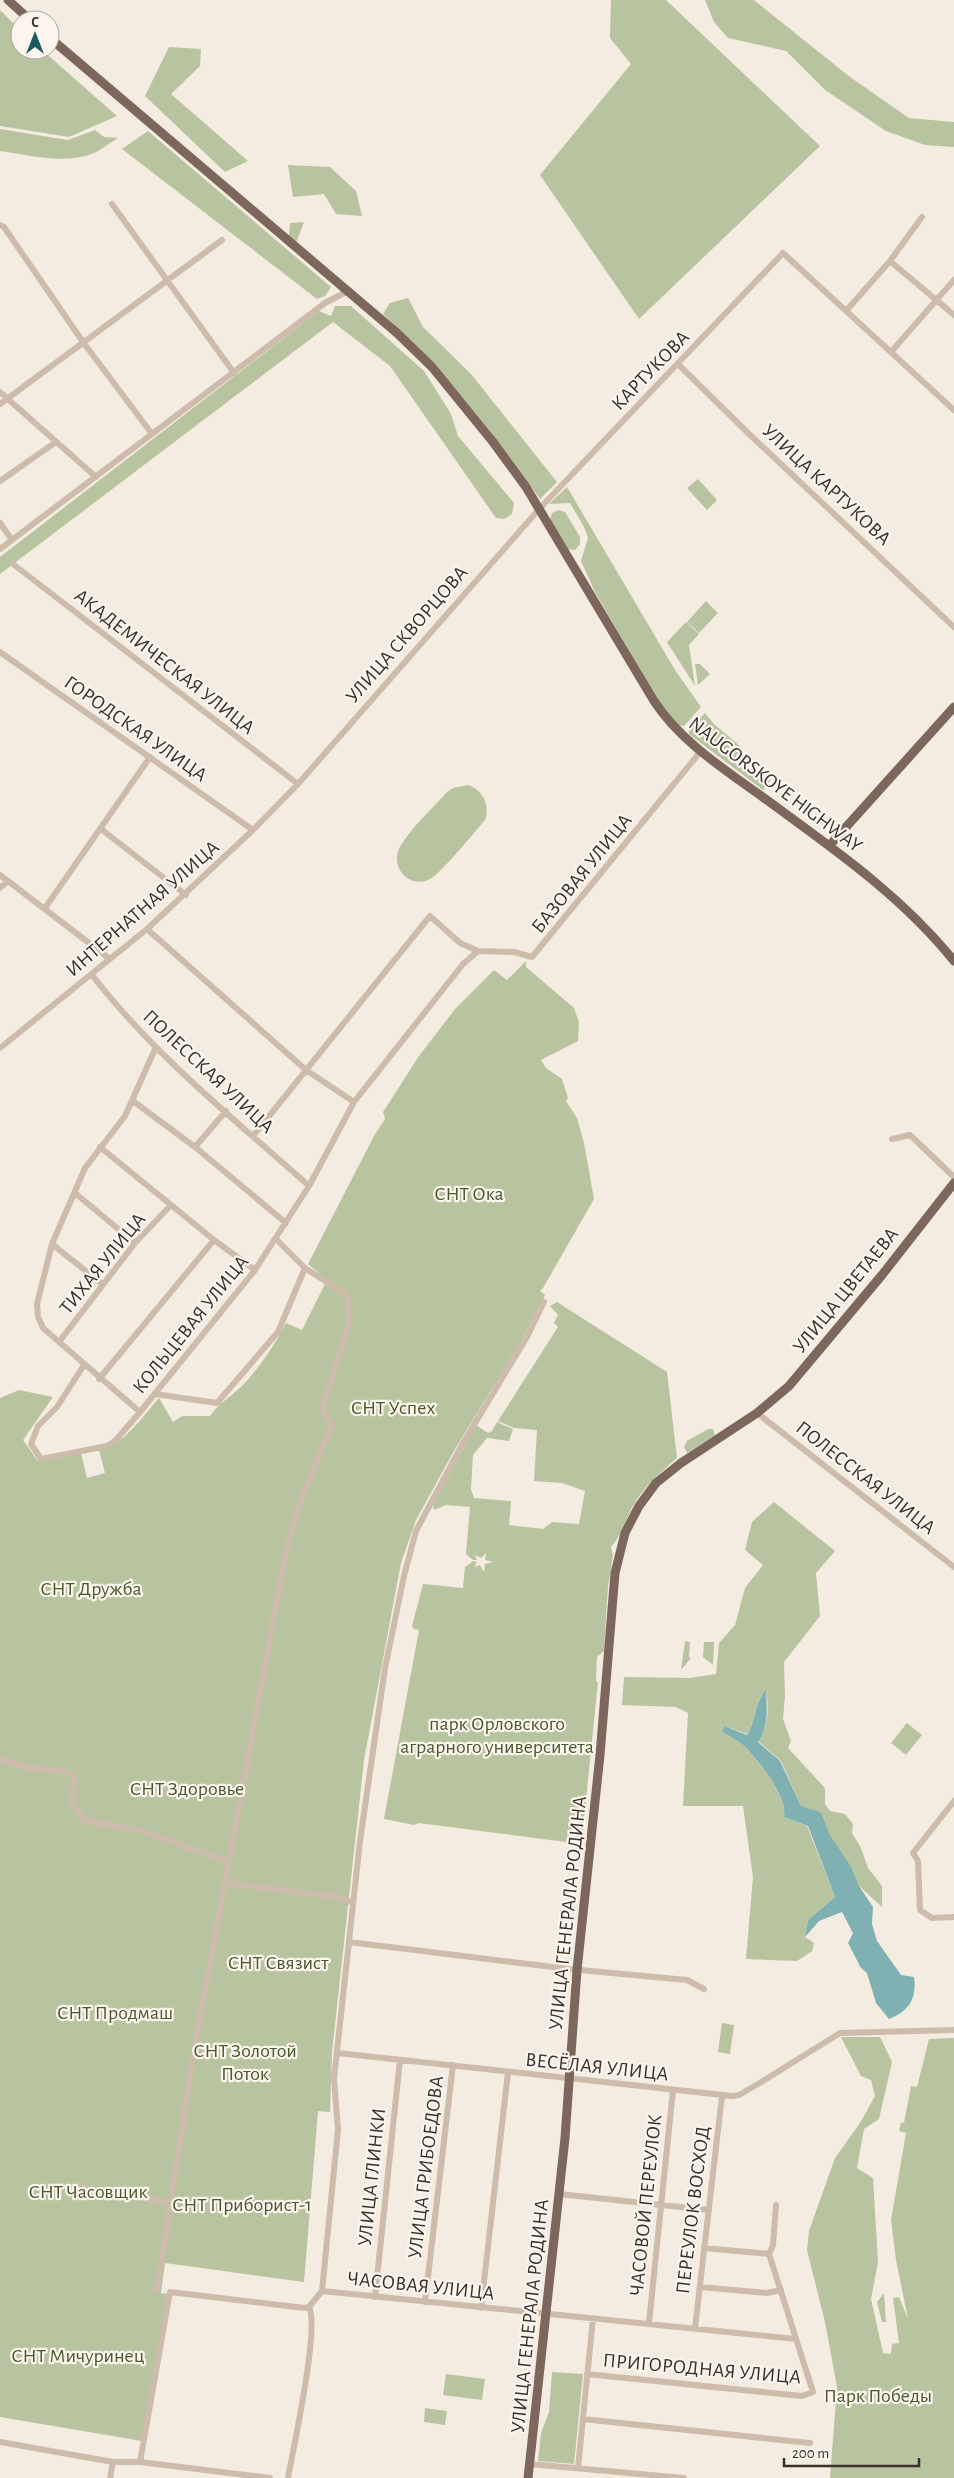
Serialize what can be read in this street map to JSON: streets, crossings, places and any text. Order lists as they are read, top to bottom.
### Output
{
  "streets": {
    "main road": ["NAUGORSKOYE HIGHWAY", "УЛИЦА ЦВЕТАЕВА", "УЛИЦА ГЕНЕРАЛА РОДИНА"],
    "street": [
      "КАРТУКОВА",
      "УЛИЦА КАРТУКОВА",
      "УЛИЦА СКВОРЦОВА",
      "АКАДЕМИЧЕСКАЯ УЛИЦА",
      "ГОРОДСКАЯ УЛИЦА",
      "БАЗОВАЯ УЛИЦА",
      "ИНТЕРНАТНАЯ УЛИЦА",
      "ПОЛЕССКАЯ УЛИЦА",
      "ТИХАЯ УЛИЦА",
      "КОЛЬЦЕВАЯ УЛИЦА",
      "ВЕСЁЛАЯ УЛИЦА",
      "УЛИЦА ГРИБОЕДОВА",
      "УЛИЦА ГЛИНКИ",
      "ЧАСОВОЙ ПЕРЕУЛОК",
      "ПЕРЕУЛОК ВОСХОД",
      "ЧАСОВАЯ УЛИЦА",
      "ПРИГОРОДНАЯ УЛИЦА"
    ]
  },
  "crossings": [
    ["КАРТУКОВА", "УЛИЦА КАРТУКОВА"],
    ["КАРТУКОВА", "УЛИЦА СКВОРЦОВА"],
    ["КАРТУКОВА", "NAUGORSKOYE HIGHWAY"],
    ["УЛИЦА СКВОРЦОВА", "АКАДЕМИЧЕСКАЯ УЛИЦА"],
    ["УЛИЦА СКВОРЦОВА", "NAUGORSKOYE HIGHWAY"],
    ["УЛИЦА СКВОРЦОВА", "ИНТЕРНАТНАЯ УЛИЦА"],
    ["АКАДЕМИЧЕСКАЯ УЛИЦА", "ИНТЕРНАТНАЯ УЛИЦА"],
    ["ГОРОДСКАЯ УЛИЦА", "ИНТЕРНАТНАЯ УЛИЦА"],
    ["NAUGORSKOYE HIGHWAY", "БАЗОВАЯ УЛИЦА"],
    ["БАЗОВАЯ УЛИЦА", "КОЛЬЦЕВАЯ УЛИЦА"],
    ["ИНТЕРНАТНАЯ УЛИЦА", "ПОЛЕССКАЯ УЛИЦА"],
    ["ПОЛЕССКАЯ УЛИЦА", "УЛИЦА ЦВЕТАЕВА"],
    ["ПОЛЕССКАЯ УЛИЦА", "КОЛЬЦЕВАЯ УЛИЦА"],
    ["ПОЛЕССКАЯ УЛИЦА", "УЛИЦА ГЕНЕРАЛА РОДИНА"],
    ["ТИХАЯ УЛИЦА", "КОЛЬЦЕВАЯ УЛИЦА"],
    ["УЛИЦА ЦВЕТАЕВА", "УЛИЦА ГЕНЕРАЛА РОДИНА"],
    ["УЛИЦА ГЕНЕРАЛА РОДИНА", "ВЕСЁЛАЯ УЛИЦА"],
    ["УЛИЦА ГЕНЕРАЛА РОДИНА", "ЧАСОВАЯ УЛИЦА"],
    ["ВЕСЁЛАЯ УЛИЦА", "УЛИЦА ГРИБОЕДОВА"],
    ["ВЕСЁЛАЯ УЛИЦА", "УЛИЦА ГЛИНКИ"],
    ["ВЕСЁЛАЯ УЛИЦА", "ЧАСОВОЙ ПЕРЕУЛОК"],
    ["ВЕСЁЛАЯ УЛИЦА", "ПЕРЕУЛОК ВОСХОД"],
    ["УЛИЦА ГРИБОЕДОВА", "ЧАСОВАЯ УЛИЦА"],
    ["УЛИЦА ГЛИНКИ", "ЧАСОВАЯ УЛИЦА"],
    ["ЧАСОВОЙ ПЕРЕУЛОК", "ЧАСОВАЯ УЛИЦА"],
    ["ПЕРЕУЛОК ВОСХОД", "ЧАСОВАЯ УЛИЦА"],
    ["ЧАСОВАЯ УЛИЦА", "ПРИГОРОДНАЯ УЛИЦА"]
  ],
  "parks": [
    "СНТ Ока",
    "СНТ Успех",
    "СНТ Дружба",
    "парк Орловского аграрного университета",
    "СНТ Здоровье",
    "СНТ Связист",
    "СНТ Продмаш",
    "СНТ Золотой Поток",
    "СНТ Часовщик",
    "СНТ Приборист-1",
    "СНТ Мичуринец",
    "Парк Победы"
  ],
  "scale_bar": "200 m",
  "north": "top"
}
